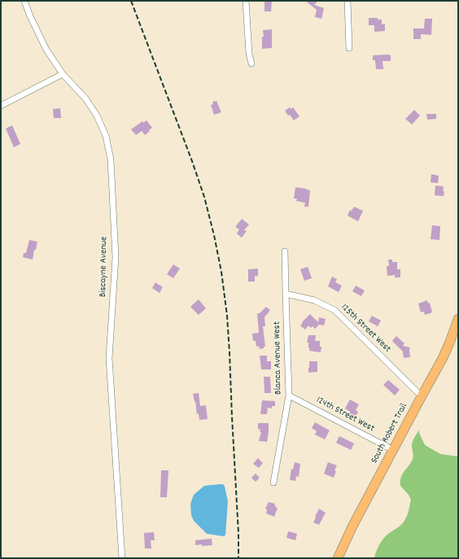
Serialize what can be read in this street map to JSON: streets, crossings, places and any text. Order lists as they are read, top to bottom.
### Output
{
  "streets": {
    "main road": ["South Robert Trail"],
    "street": [
      "Biscayne Avenue",
      "125th Street West",
      "Blanca Avenue West",
      "124th Street West"
    ]
  },
  "crossings": [
    ["125th Street West", "Blanca Avenue West"],
    ["125th Street West", "South Robert Trail"],
    ["Blanca Avenue West", "124th Street West"],
    ["124th Street West", "South Robert Trail"]
  ]
}
